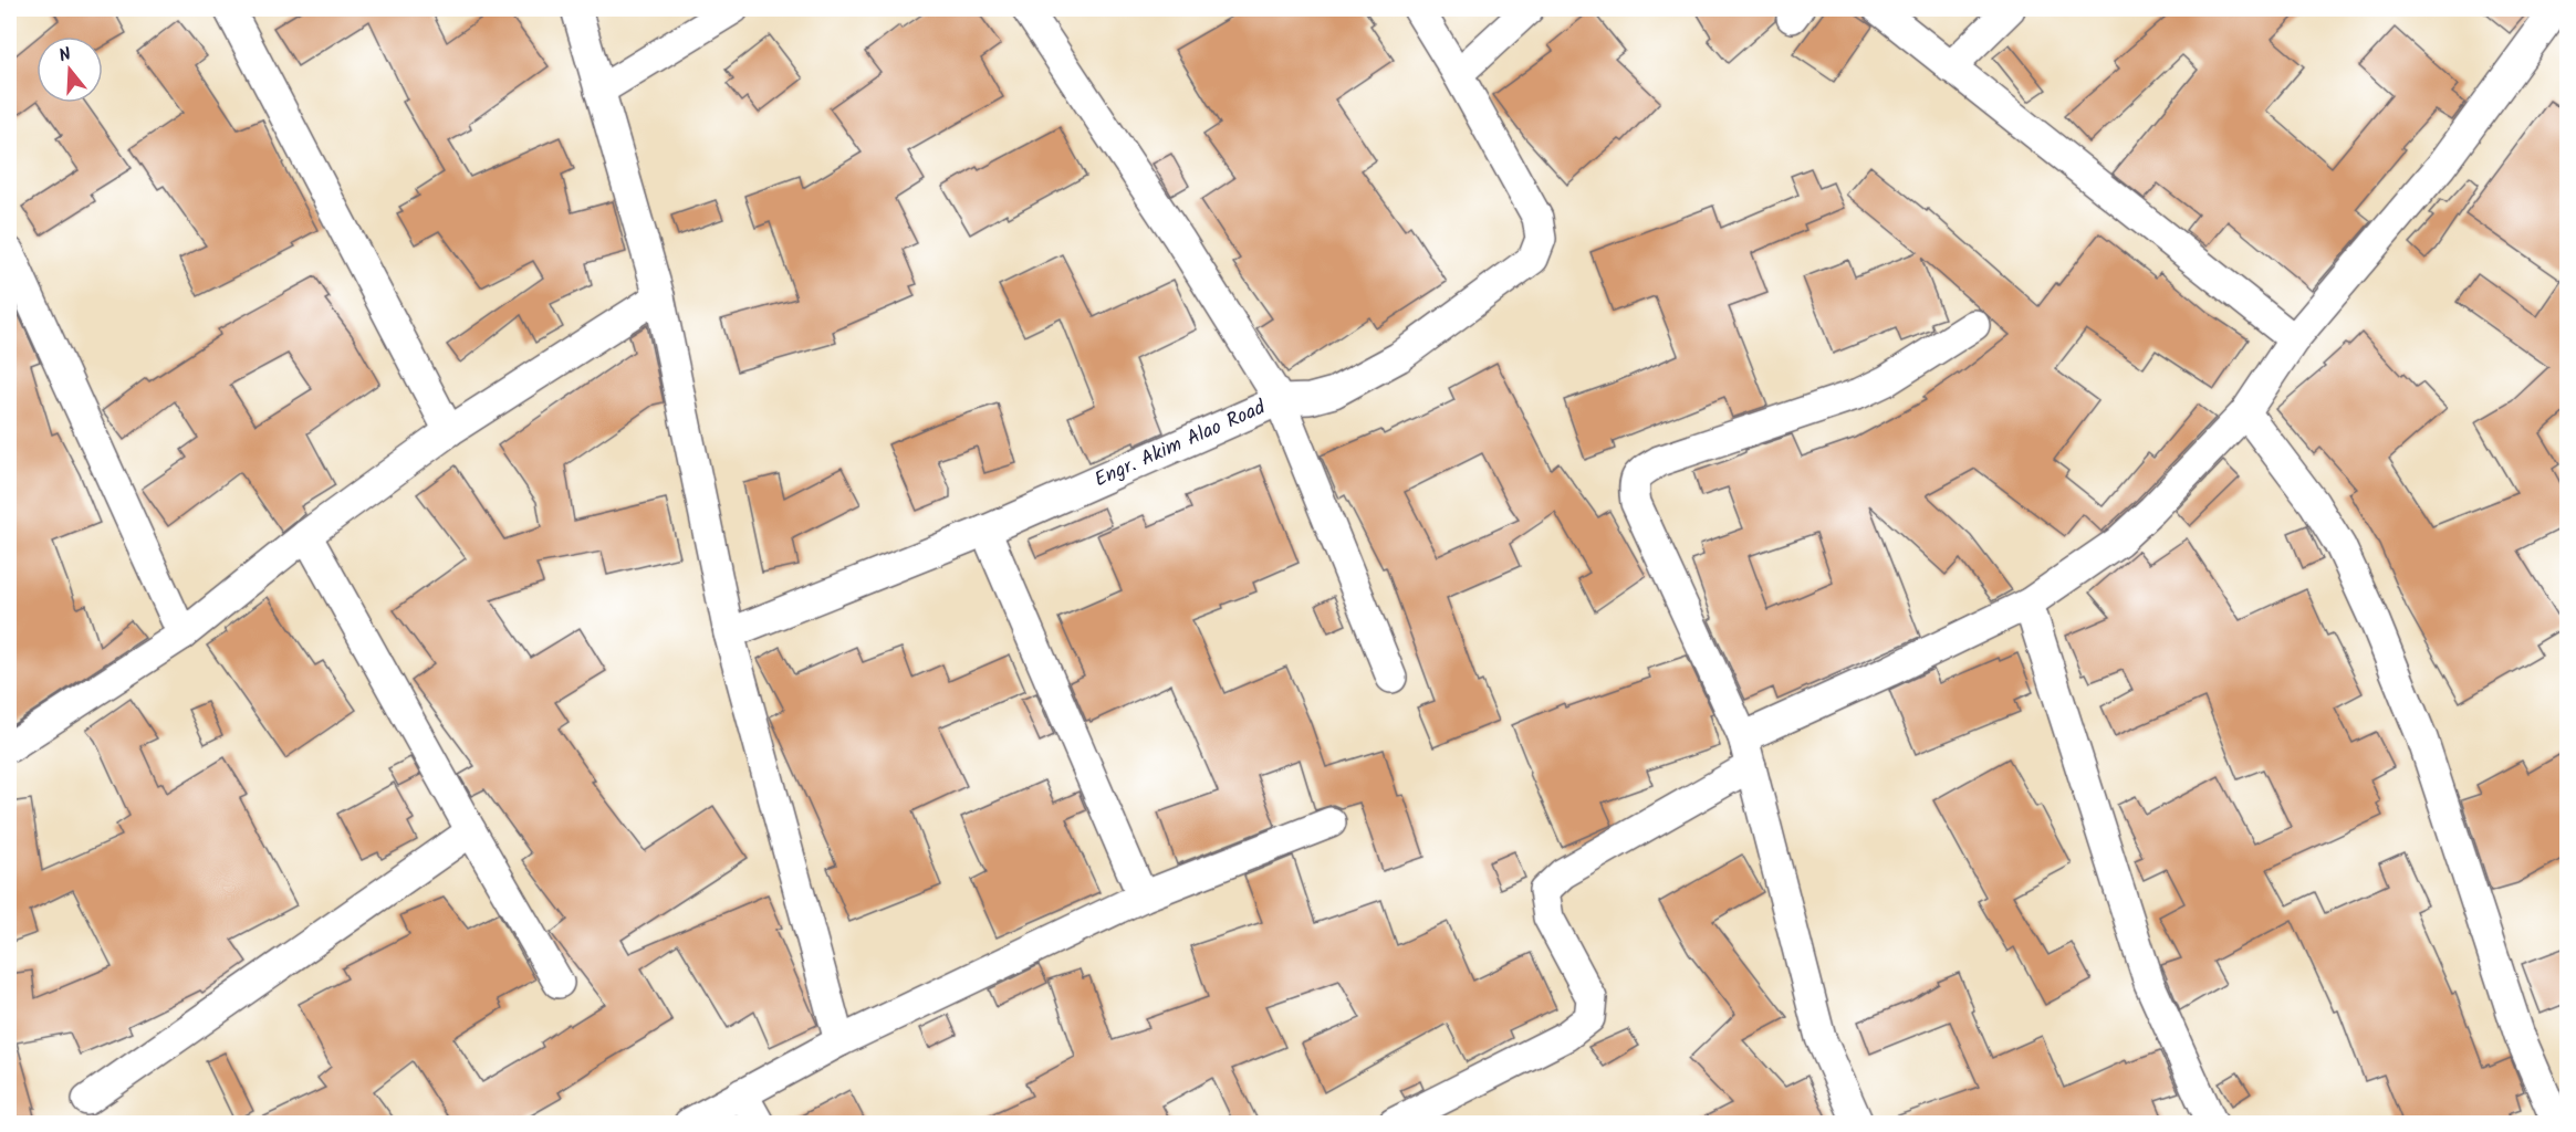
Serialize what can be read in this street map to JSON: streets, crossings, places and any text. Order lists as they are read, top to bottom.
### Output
{
  "streets": {
    "street": ["Engr. Akim Alao Road"]
  },
  "north": "top"
}
